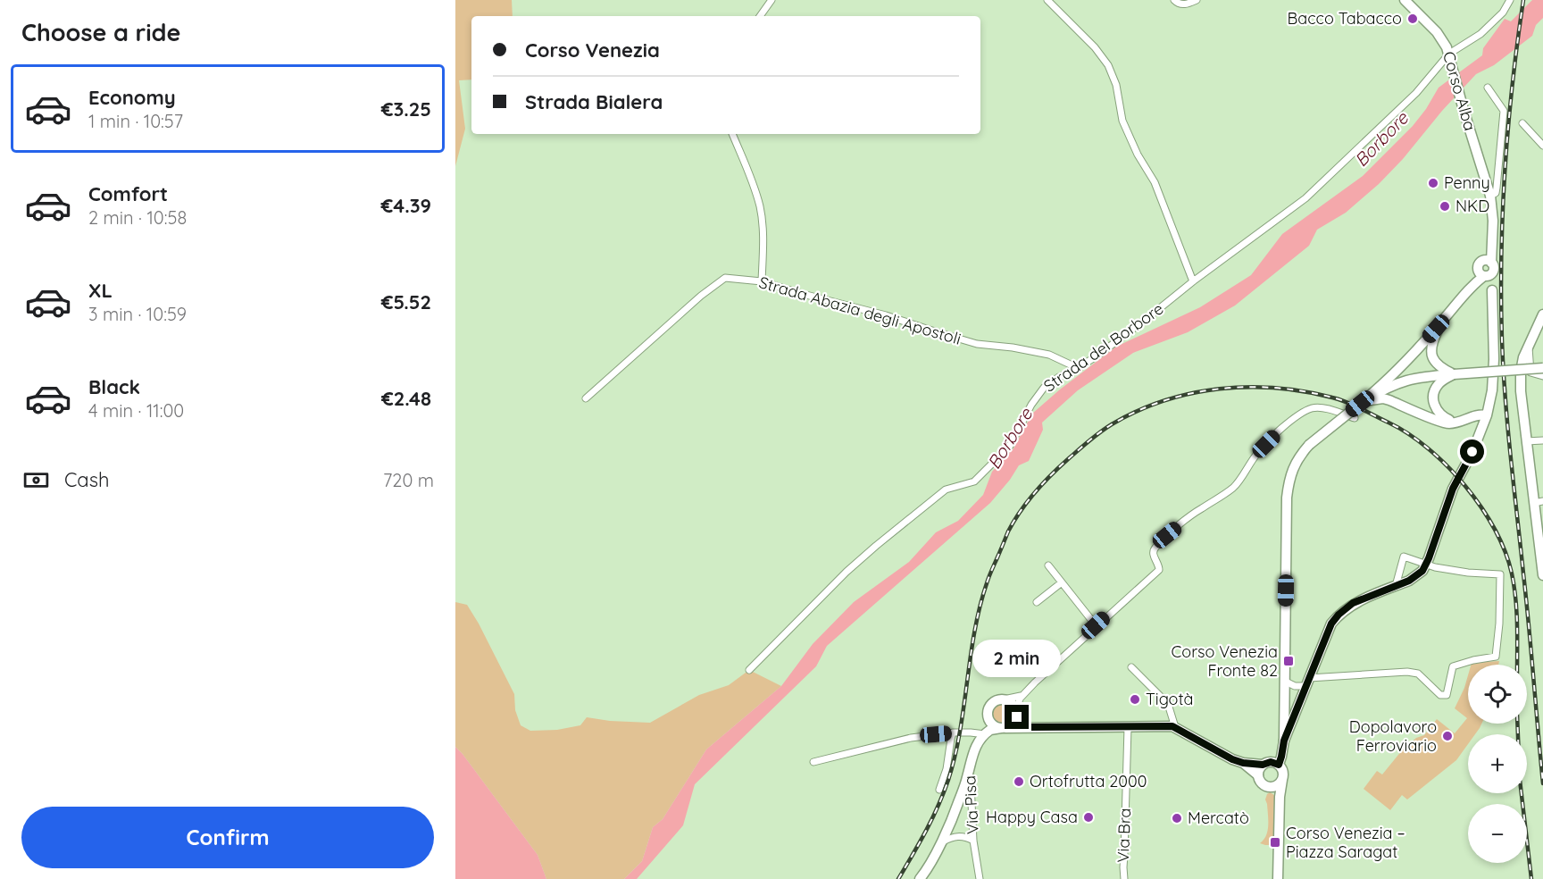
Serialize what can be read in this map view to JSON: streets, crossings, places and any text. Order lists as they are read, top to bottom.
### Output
{
  "streets": {
    "street": [
      "Corso Alba",
      "Strada Abazia degli Apostoli",
      "Strada del Borbore",
      "Via Pisa",
      "Via Bra"
    ]
  },
  "crossings": [
    ["Corso Alba", "Strada del Borbore"],
    ["Strada Abazia degli Apostoli", "Strada del Borbore"]
  ],
  "water": ["Borbore"],
  "places": {
    "other": [
      "Bacco Tabacco",
      "Penny",
      "NKD",
      "Tigotà",
      "Dopolavoro Ferroviario",
      "Ortofrutta 2000",
      "Happy Casa",
      "Mercatò"
    ],
    "transit": ["Corso Venezia Fronte 82", "Corso Venezia – Piazza Saragat"]
  },
  "page": {
    "heading": "Choose a ride",
    "banner": ["Corso Venezia", "Strada Bialera"],
    "list": [
      {
        "name": "Economy",
        "note": "1 min · 10:57",
        "value": "€3.25"
      },
      {
        "name": "Comfort",
        "note": "2 min · 10:58",
        "value": "€4.39"
      },
      {
        "name": "XL",
        "note": "3 min · 10:59",
        "value": "€5.52"
      },
      {
        "name": "Black",
        "note": "4 min · 11:00",
        "value": "€2.48"
      }
    ],
    "pay": ["Cash", "720 m"],
    "bubble": "2 min",
    "map_buttons": ["+", "−"],
    "buttons": "Confirm"
  }
}
